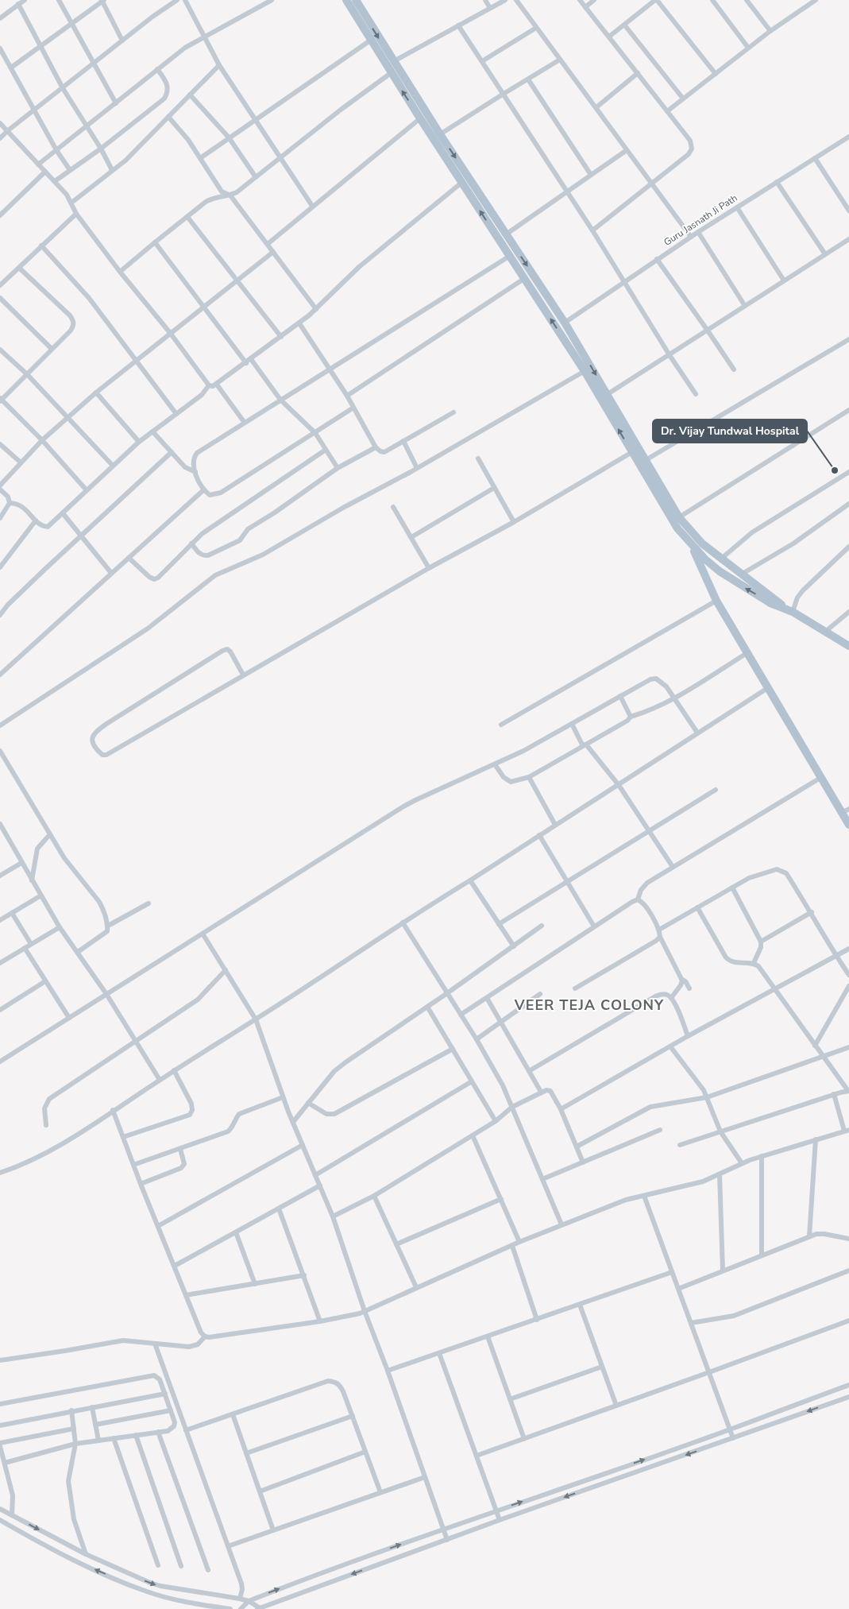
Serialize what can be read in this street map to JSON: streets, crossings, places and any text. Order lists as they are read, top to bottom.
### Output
{
  "streets": {
    "street": ["Guru Jasnath Ji Path"]
  },
  "districts": ["VEER TEJA COLONY"],
  "places": ["Dr. Vijay Tundwal Hospital"]
}
